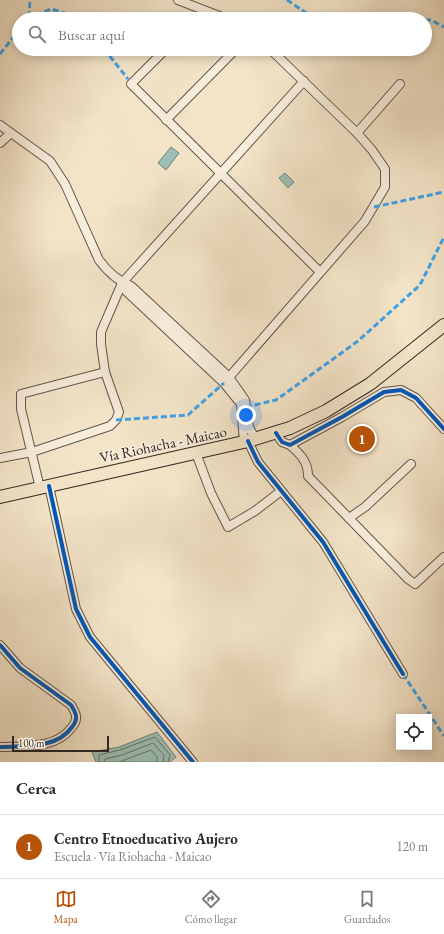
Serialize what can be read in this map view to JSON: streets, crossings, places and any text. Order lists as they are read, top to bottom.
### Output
{
  "streets": {
    "highway": ["Vía Riohacha - Maicao"]
  },
  "scale_bar": "100 m",
  "page": {
    "search": "Buscar aquí",
    "pins": "1",
    "scale": "100 m",
    "heading": "Cerca",
    "list": [
      {
        "mark": "1",
        "name": "Centro Etnoeducativo Aujero",
        "note": "Escuela · Vía Riohacha - Maicao",
        "value": "120 m"
      }
    ],
    "nav": ["Mapa", "Cómo llegar", "Guardados"]
  }
}
